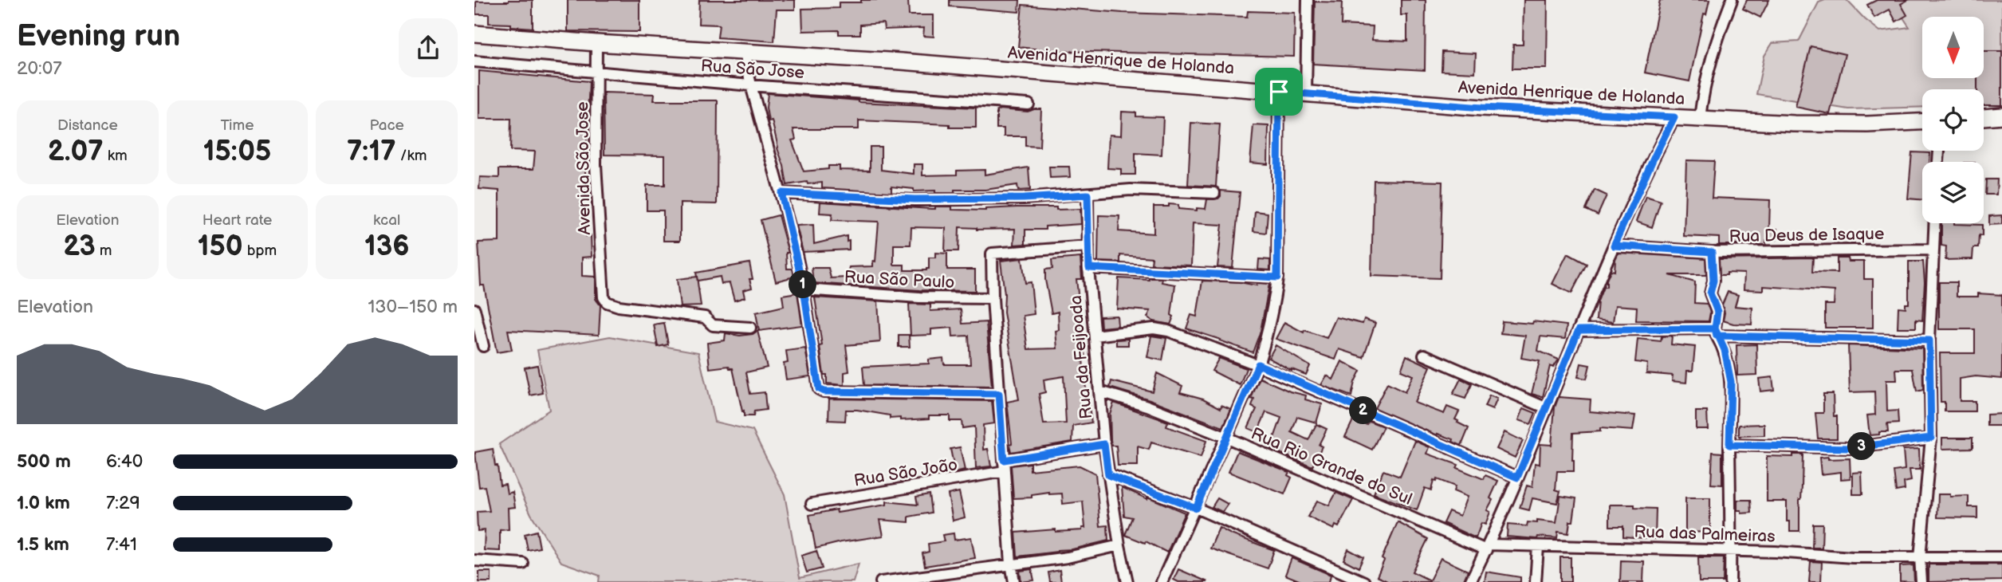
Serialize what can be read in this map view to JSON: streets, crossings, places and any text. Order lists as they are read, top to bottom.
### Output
{
  "streets": {
    "main road": ["Avenida Henrique de Holanda"],
    "street": [
      "Rua São Jose",
      "Avenida São Jose",
      "Rua Deus de Isaque",
      "Rua São Paulo",
      "Rua da Feijoada",
      "Rua Rio Grande do Sul",
      "Rua São João",
      "Rua das Palmeiras"
    ]
  },
  "crossings": [
    ["Avenida Henrique de Holanda", "Avenida São Jose"],
    ["Rua São Jose", "Avenida São Jose"],
    ["Rua da Feijoada", "Rua Rio Grande do Sul"],
    ["Rua Rio Grande do Sul", "Rua das Palmeiras"]
  ],
  "north": "bottom",
  "page": {
    "heading": ["Evening run", "20:07"],
    "stats": [
      ["Distance", "2.07 km"],
      ["Time", "15:05"],
      ["Pace", "7:17 /km"],
      ["Elevation", "23 m"],
      ["Heart rate", "150 bpm"],
      ["kcal", "136"]
    ],
    "pins": ["1", "2", "3"],
    "chart": ["Elevation", "130–150 m"],
    "list": [
      {
        "name": "500 m",
        "note": "6:40"
      },
      {
        "name": "1.0 km",
        "note": "7:29"
      },
      {
        "name": "1.5 km",
        "note": "7:41"
      }
    ]
  }
}
